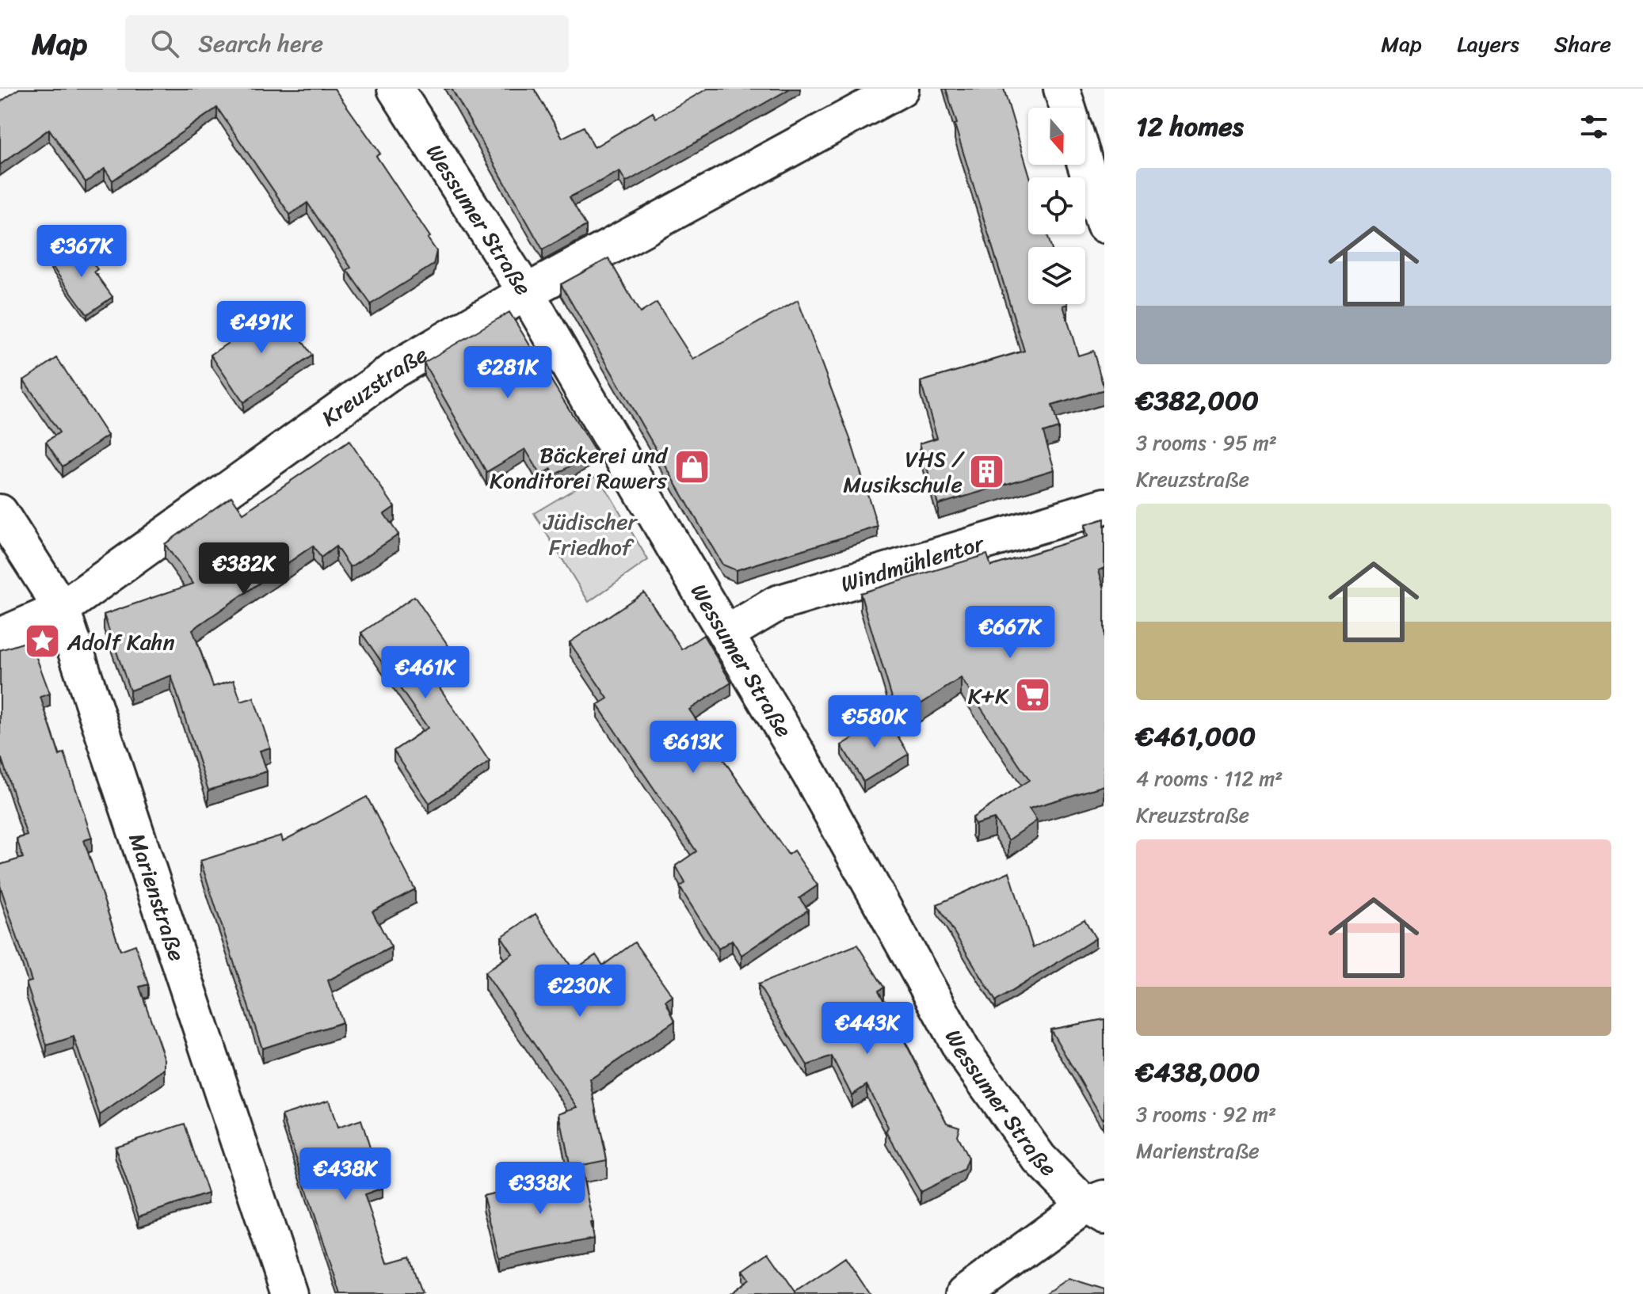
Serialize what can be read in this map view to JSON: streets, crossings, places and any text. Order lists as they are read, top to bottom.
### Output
{
  "streets": {
    "street": [
      "Wessumer Straße",
      "Kreuzstraße",
      "Windmühlentor",
      "Marienstraße"
    ]
  },
  "crossings": [
    ["Wessumer Straße", "Kreuzstraße"],
    ["Wessumer Straße", "Windmühlentor"],
    ["Kreuzstraße", "Marienstraße"]
  ],
  "parks": ["Jüdischer Friedhof"],
  "places": {
    "shop": ["Bäckerei und Konditorei Rawers"],
    "building": ["VHS / Musikschule"],
    "place": ["Adolf Kahn"],
    "supermarket": ["K+K"]
  },
  "north": "bottom",
  "page": {
    "header": "Map",
    "search": "Search here",
    "nav": ["Map", "Layers", "Share"],
    "heading": "12 homes",
    "list": [
      {
        "name": "€382,000",
        "note": "3 rooms · 95 m² · Kreuzstraße"
      },
      {
        "name": "€461,000",
        "note": "4 rooms · 112 m² · Kreuzstraße"
      },
      {
        "name": "€438,000",
        "note": "3 rooms · 92 m² · Marienstraße"
      }
    ],
    "price": [
      "€367K",
      "€491K",
      "€281K",
      "€382K",
      "€667K",
      "€461K",
      "€580K",
      "€613K",
      "€230K",
      "€443K",
      "€438K",
      "€338K"
    ]
  }
}
